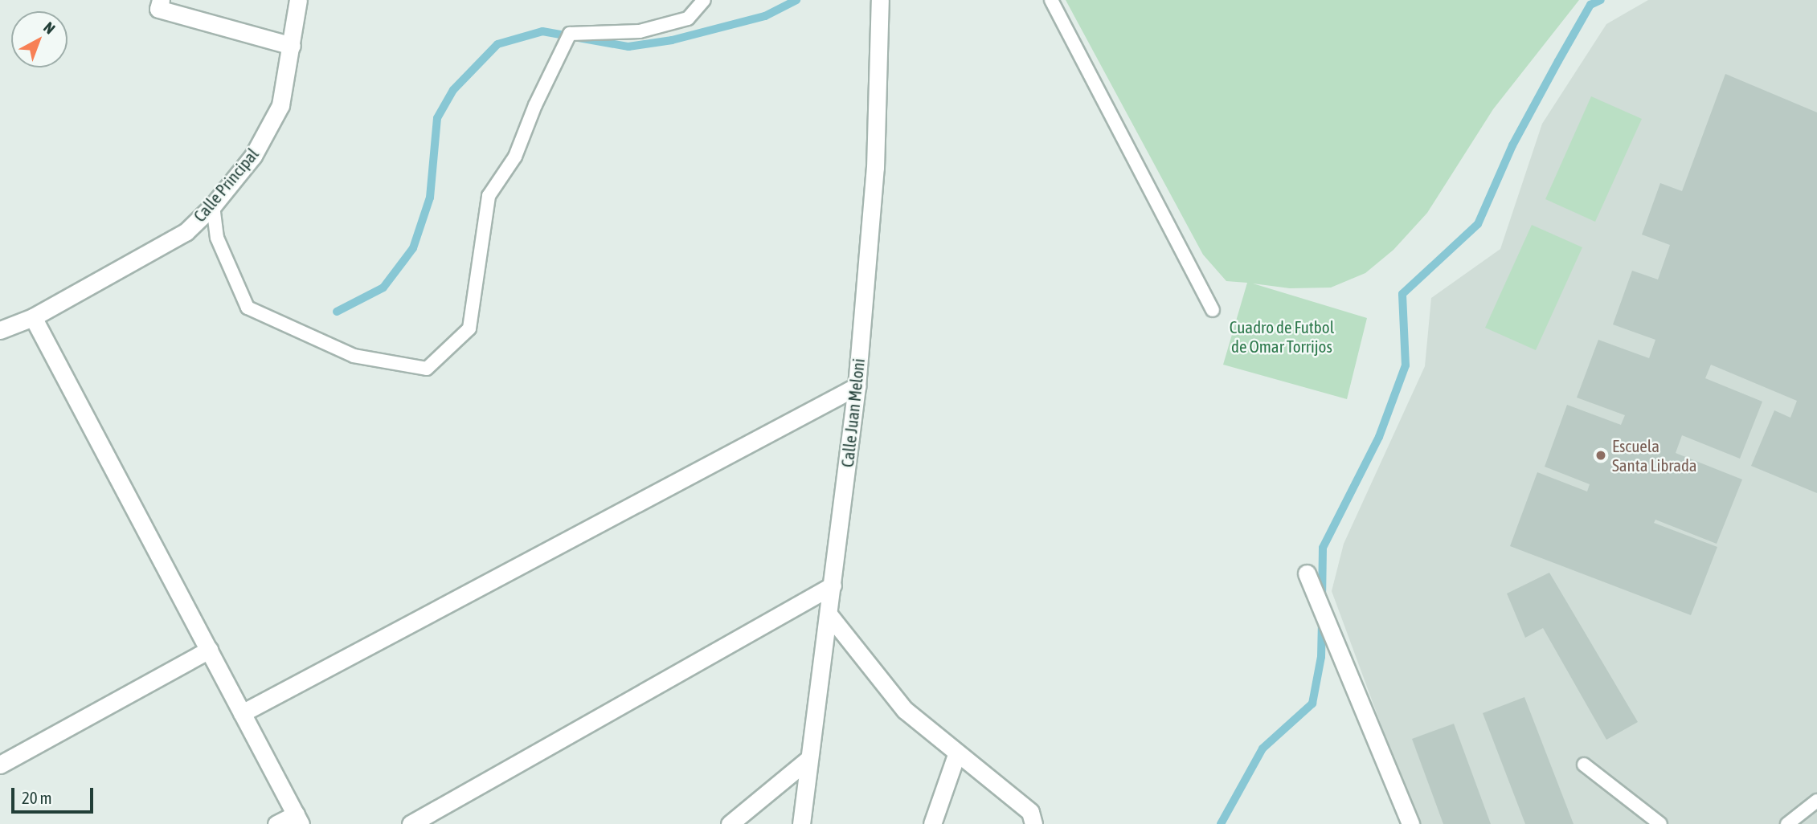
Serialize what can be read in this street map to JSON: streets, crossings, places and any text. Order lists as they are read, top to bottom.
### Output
{
  "streets": {
    "street": ["Calle Principal", "Calle Juan Meloni"]
  },
  "parks": ["Cuadro de Futbol de Omar Torrijos"],
  "places": ["Escuela Santa Librada"],
  "scale_bar": "20 m",
  "north": "top right"
}
